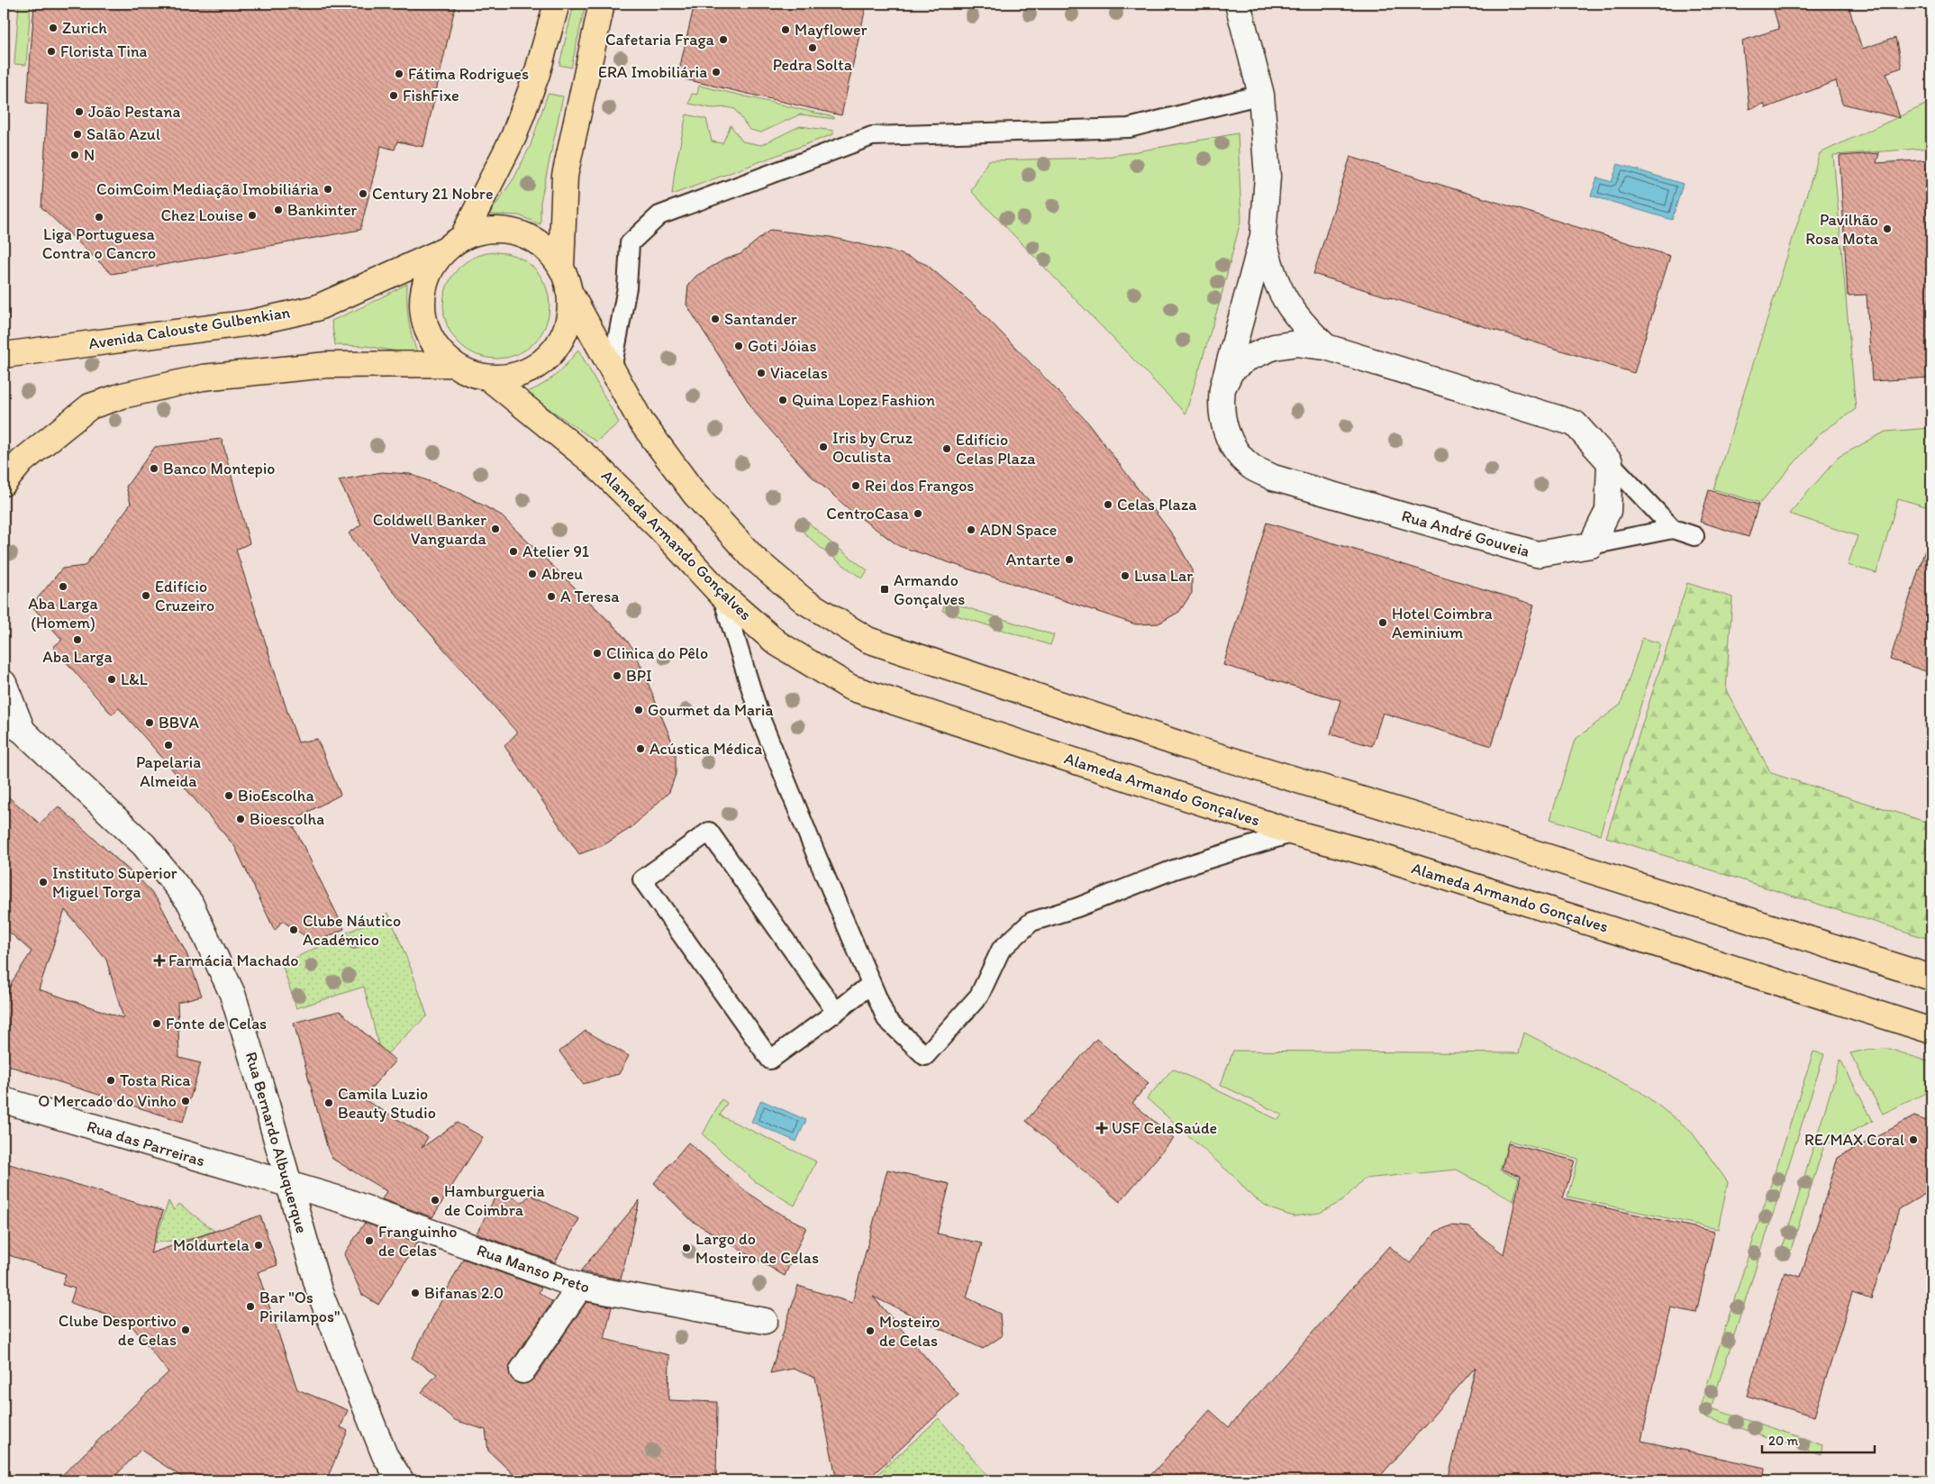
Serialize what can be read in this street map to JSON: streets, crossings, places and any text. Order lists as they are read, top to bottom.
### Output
{
  "streets": {
    "main road": ["Avenida Calouste Gulbenkian", "Alameda Armando Gonçalves"],
    "street": [
      "Rua André Gouveia",
      "Rua Bernardo Albuquerque",
      "Rua das Parreiras",
      "Rua Manso Preto"
    ]
  },
  "crossings": [
    ["Avenida Calouste Gulbenkian", "Alameda Armando Gonçalves"],
    ["Rua Bernardo Albuquerque", "Rua das Parreiras"],
    ["Rua Bernardo Albuquerque", "Rua Manso Preto"],
    ["Rua das Parreiras", "Rua Manso Preto"]
  ],
  "places": {
    "other": [
      "Zurich",
      "Mayflower",
      "Cafetaria Fraga",
      "Pedra Solta",
      "Florista Tina",
      "ERA Imobiliária",
      "Fátima Rodrigues",
      "FishFixe",
      "João Pestana",
      "Salão Azul",
      "N",
      "CoimCoim Mediação Imobiliária",
      "Century 21 Nobre",
      "Bankinter",
      "Chez Louise",
      "Liga Portuguesa Contra o Cancro",
      "Pavilhão Rosa Mota",
      "Santander",
      "Goti Jóias",
      "Viacelas",
      "Quina Lopez Fashion",
      "Iris by Cruz Oculista",
      "Edifício Celas Plaza",
      "Banco Montepio",
      "Rei dos Frangos",
      "Celas Plaza",
      "CentroCasa",
      "Coldwell Banker Vanguarda",
      "ADN Space",
      "Atelier 91",
      "Antarte",
      "Abreu",
      "Lusa Lar",
      "Aba Larga (Homem)",
      "Edifício Cruzeiro",
      "A Teresa",
      "Hotel Coimbra Aeminium",
      "Aba Larga",
      "Clinica do Pêlo",
      "BPI",
      "L&L",
      "Gourmet da Maria",
      "BBVA",
      "Papelaria Almeida",
      "Acústica Médica",
      "BioEscolha",
      "Bioescolha",
      "Instituto Superior Miguel Torga",
      "Clube Náutico Académico",
      "Fonte de Celas",
      "Tosta Rica",
      "O Mercado do Vinho",
      "Camila Luzio Beauty Studio",
      "RE/MAX Coral",
      "Hamburgueria de Coimbra",
      "Franguinho de Celas",
      "Moldurtela",
      "Largo do Mosteiro de Celas",
      "Bifanas 2.0",
      "Bar \"Os Pirilampos\"",
      "Clube Desportivo de Celas",
      "Mosteiro de Celas"
    ],
    "transit": ["Armando Gonçalves"],
    "health": ["Farmácia Machado", "USF CelaSaúde"]
  },
  "scale_bar": "20 m"
}
